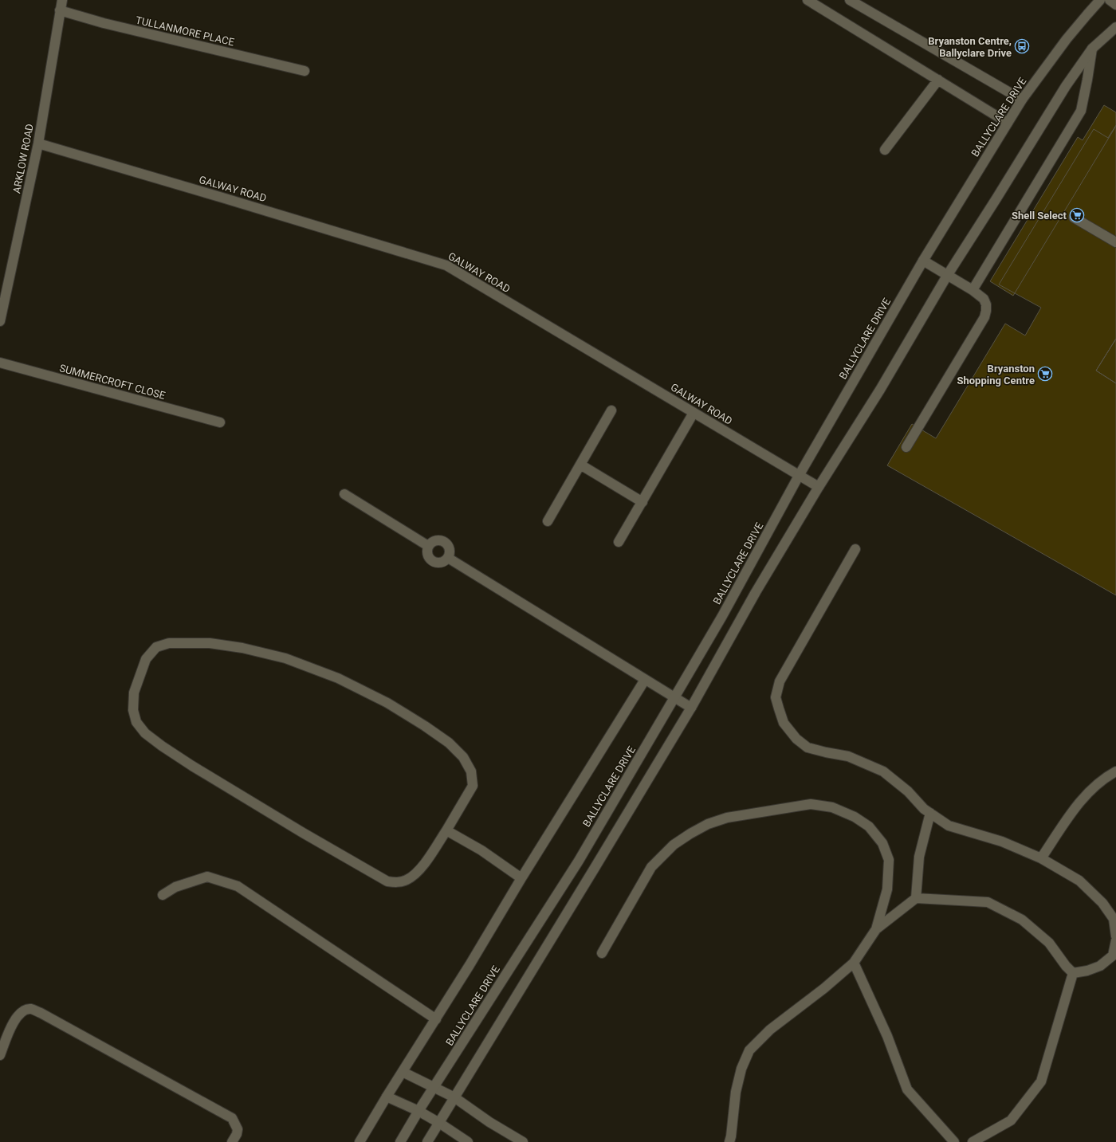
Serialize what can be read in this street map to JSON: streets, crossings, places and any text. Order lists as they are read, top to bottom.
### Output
{
  "streets": {
    "street": [
      "TULLANMORE PLACE",
      "BALLYCLARE DRIVE",
      "ARKLOW ROAD",
      "GALWAY ROAD",
      "SUMMERCROFT CLOSE"
    ]
  },
  "crossings": [
    ["TULLANMORE PLACE", "ARKLOW ROAD"],
    ["BALLYCLARE DRIVE", "GALWAY ROAD"],
    ["ARKLOW ROAD", "GALWAY ROAD"]
  ],
  "places": {
    "bus stop": ["Bryanston Centre, Ballyclare Drive"],
    "supermarket": ["Shell Select", "Bryanston Shopping Centre"]
  }
}
